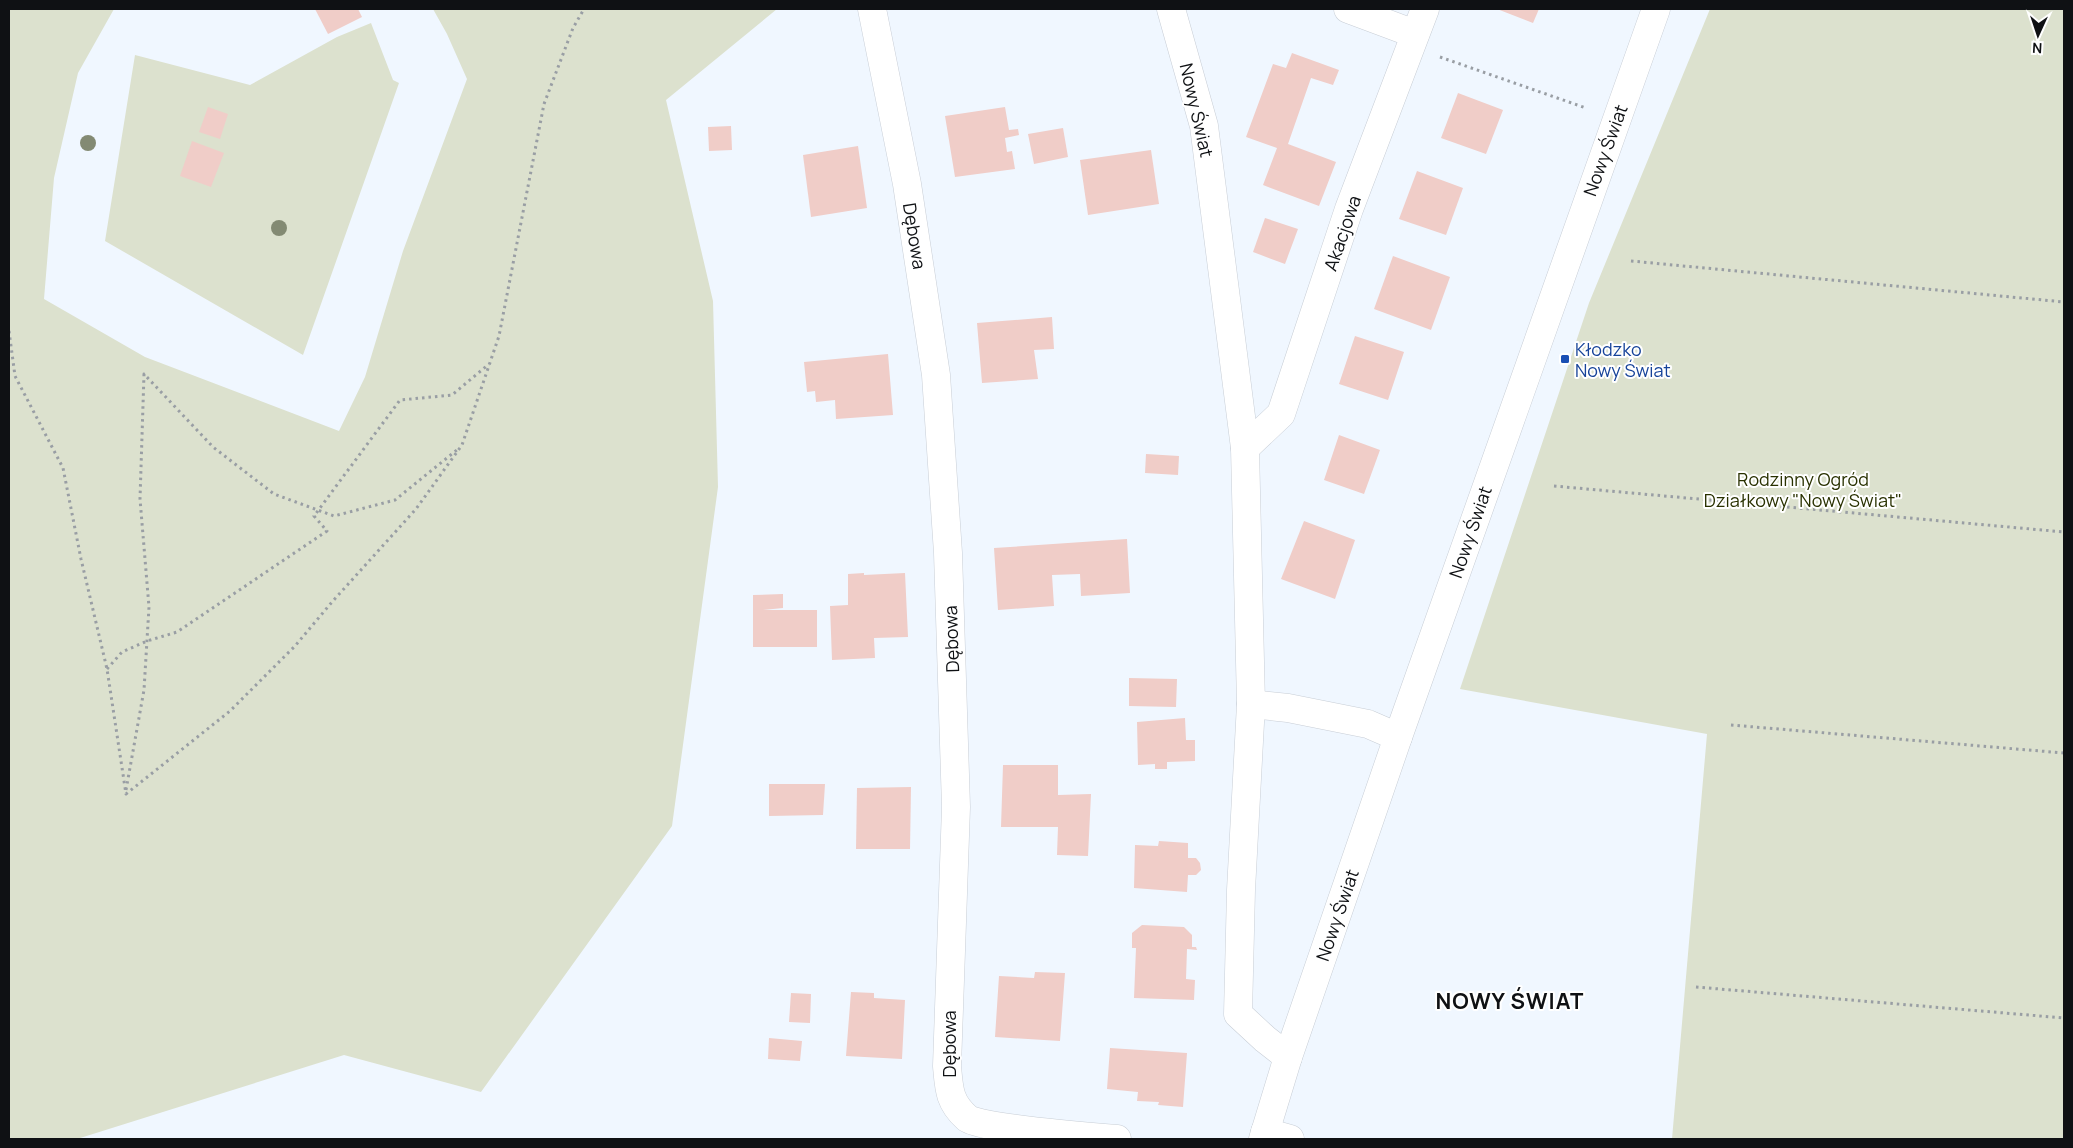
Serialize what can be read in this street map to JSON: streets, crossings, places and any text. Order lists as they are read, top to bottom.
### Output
{
  "streets": {
    "street": ["Nowy Świat", "Akacjowa", "Dębowa"]
  },
  "crossings": [
    ["Nowy Świat", "Akacjowa"]
  ],
  "districts": ["NOWY ŚWIAT"],
  "parks": ["Rodzinny Ogród Działkowy \"Nowy Świat\""],
  "places": {
    "transit": ["Kłodzko Nowy Świat"]
  },
  "north": "bottom"
}
